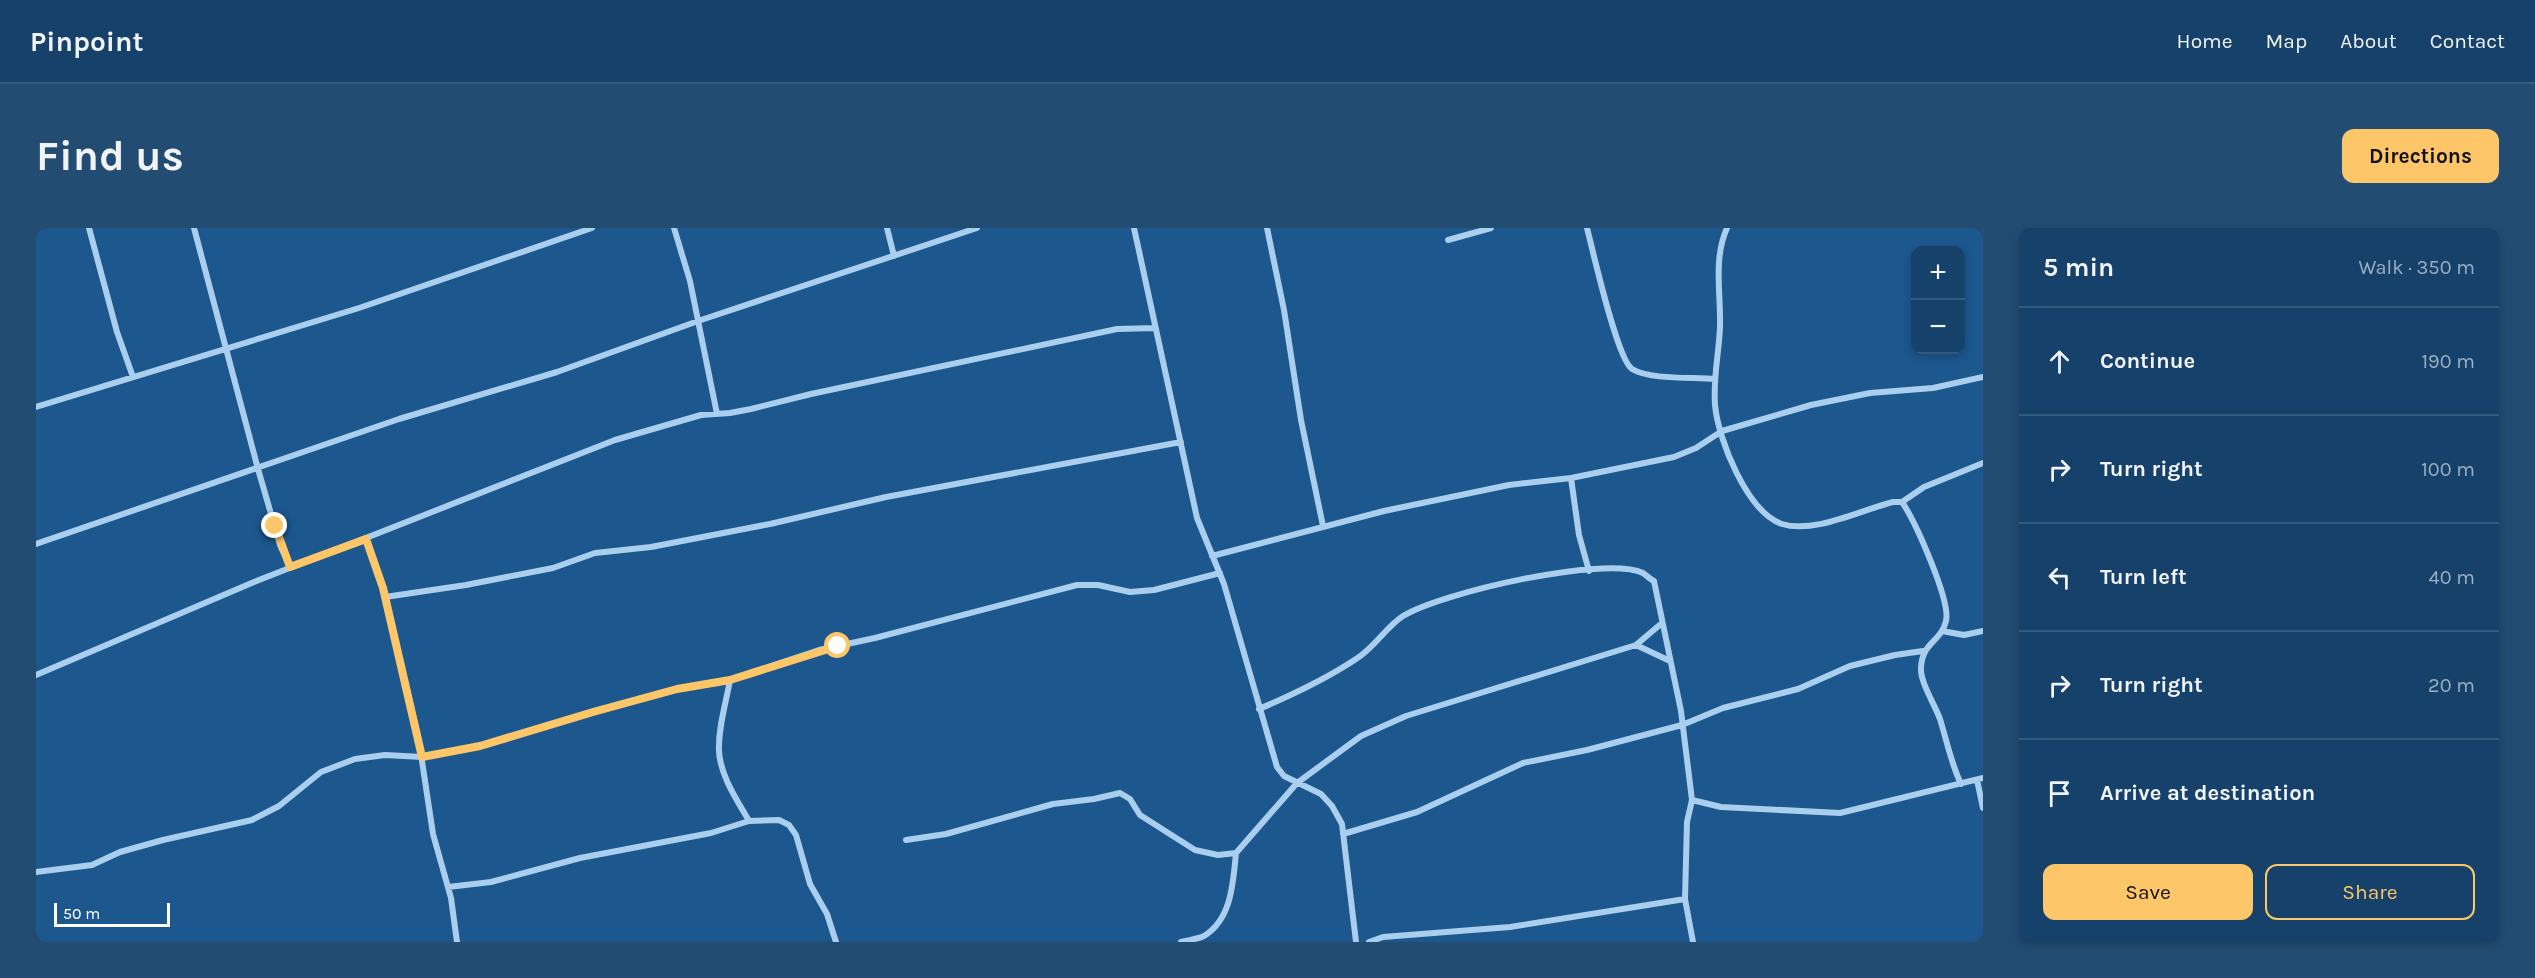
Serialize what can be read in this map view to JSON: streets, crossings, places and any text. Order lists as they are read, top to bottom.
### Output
{
  "scale_bar": "50 m",
  "page": {
    "header": "Pinpoint",
    "nav": [
      "Home",
      "Map",
      "About",
      "Contact"
    ],
    "buttons": [
      "Directions",
      ["Save", "Share"]
    ],
    "title": "Find us",
    "heading": ["5 min", "Walk · 350 m"],
    "map_buttons": ["+", "−"],
    "list": [
      ["Continue", "190 m"],
      ["Turn right", "100 m"],
      ["Turn left", "40 m"],
      ["Turn right", "20 m"],
      "Arrive at destination"
    ],
    "scale": "50 m"
  }
}
